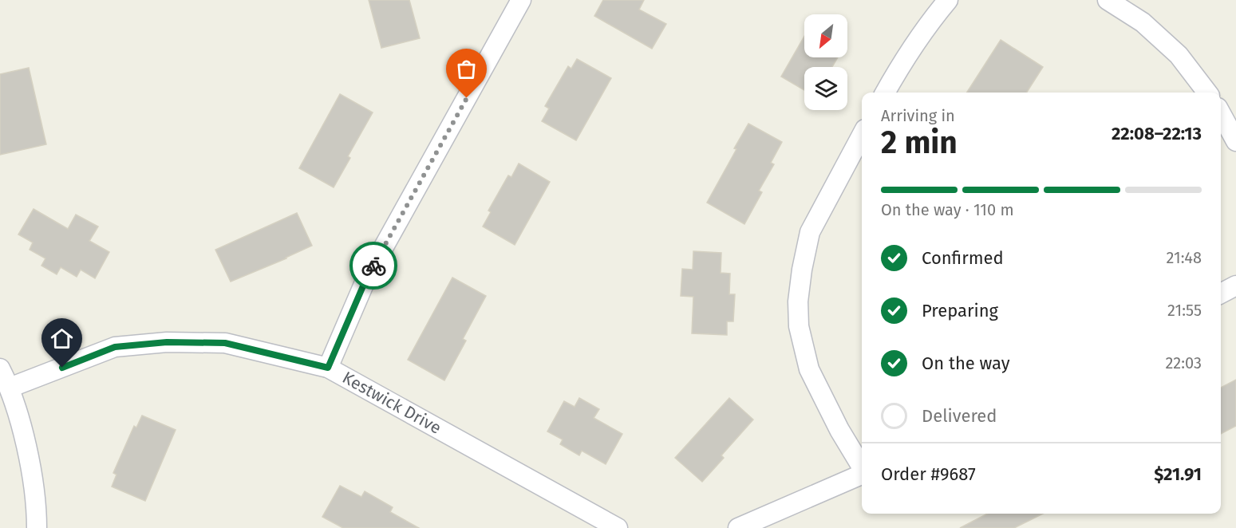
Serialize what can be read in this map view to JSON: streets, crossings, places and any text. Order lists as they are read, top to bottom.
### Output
{
  "streets": {
    "street": ["Kestwick Drive"]
  },
  "north": "bottom left",
  "page": {
    "heading": ["2 min", "Arriving in", "22:08–22:13"],
    "panel": ["Order #9687", "$21.91"],
    "bar": "On the way · 110 m",
    "list": [
      ["Confirmed", "21:48"],
      ["Preparing", "21:55"],
      ["On the way", "22:03"],
      "Delivered"
    ]
  }
}
